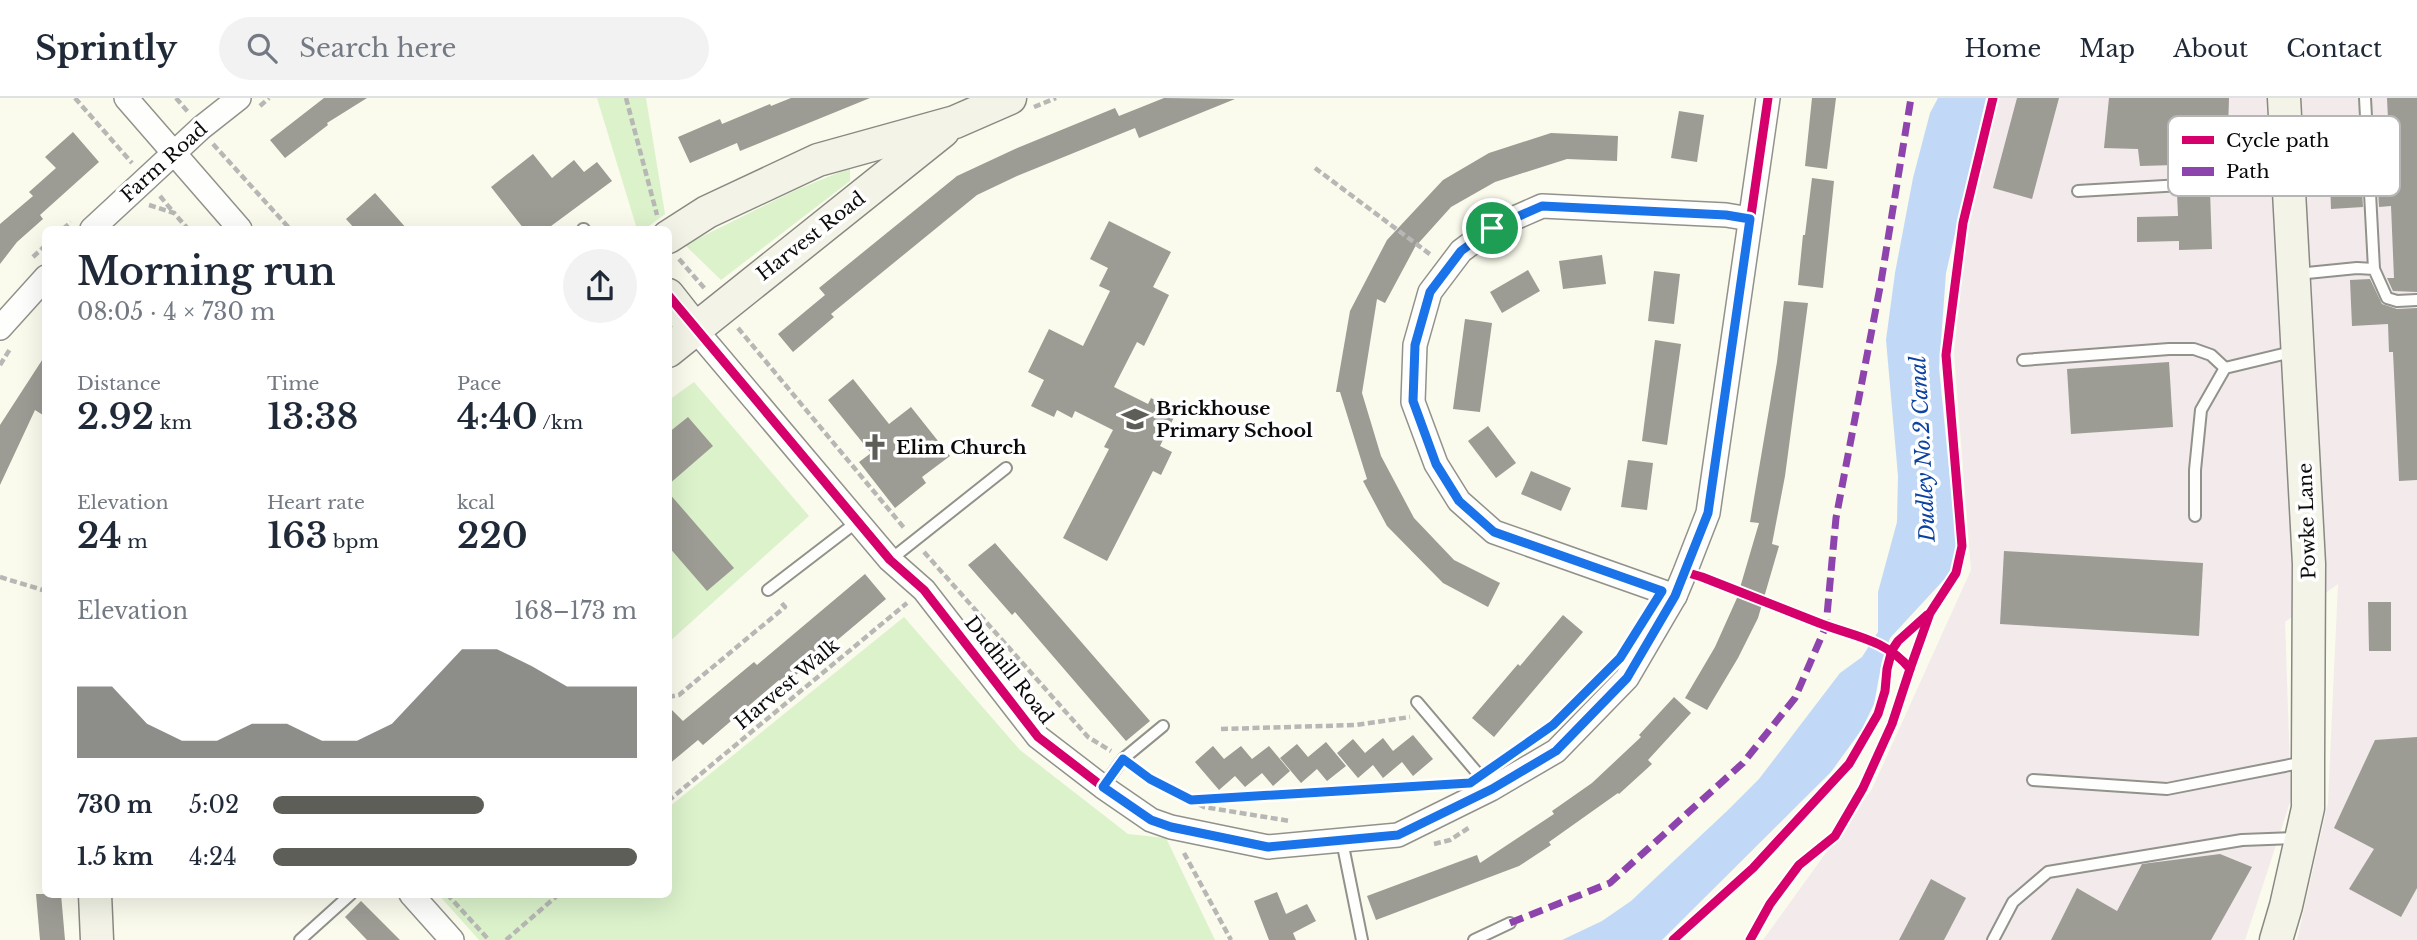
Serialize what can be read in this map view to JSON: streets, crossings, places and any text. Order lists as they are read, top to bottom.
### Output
{
  "streets": {
    "street": [
      "Farm Road",
      "Harvest Road",
      "Powke Lane",
      "Dudhill Road"
    ],
    "path": ["Harvest Walk"]
  },
  "crossings": [
    ["Harvest Road", "Dudhill Road"],
    ["Dudhill Road", "Harvest Walk"]
  ],
  "water": ["Dudley No.2 Canal"],
  "places": {
    "school or university": ["Brickhouse Primary School"],
    "church": ["Elim Church"]
  },
  "legend": ["Cycle path", "Path"],
  "page": {
    "header": "Sprintly",
    "search": "Search here",
    "nav": [
      "Home",
      "Map",
      "About",
      "Contact"
    ],
    "heading": ["Morning run", "08:05 · 4 × 730 m"],
    "stats": [
      ["Distance", "2.92 km"],
      ["Time", "13:38"],
      ["Pace", "4:40 /km"],
      ["Elevation", "24 m"],
      ["Heart rate", "163 bpm"],
      ["kcal", "220"]
    ],
    "chart": ["Elevation", "168–173 m"],
    "list": [
      {
        "name": "730 m",
        "note": "5:02"
      },
      {
        "name": "1.5 km",
        "note": "4:24"
      }
    ]
  }
}
